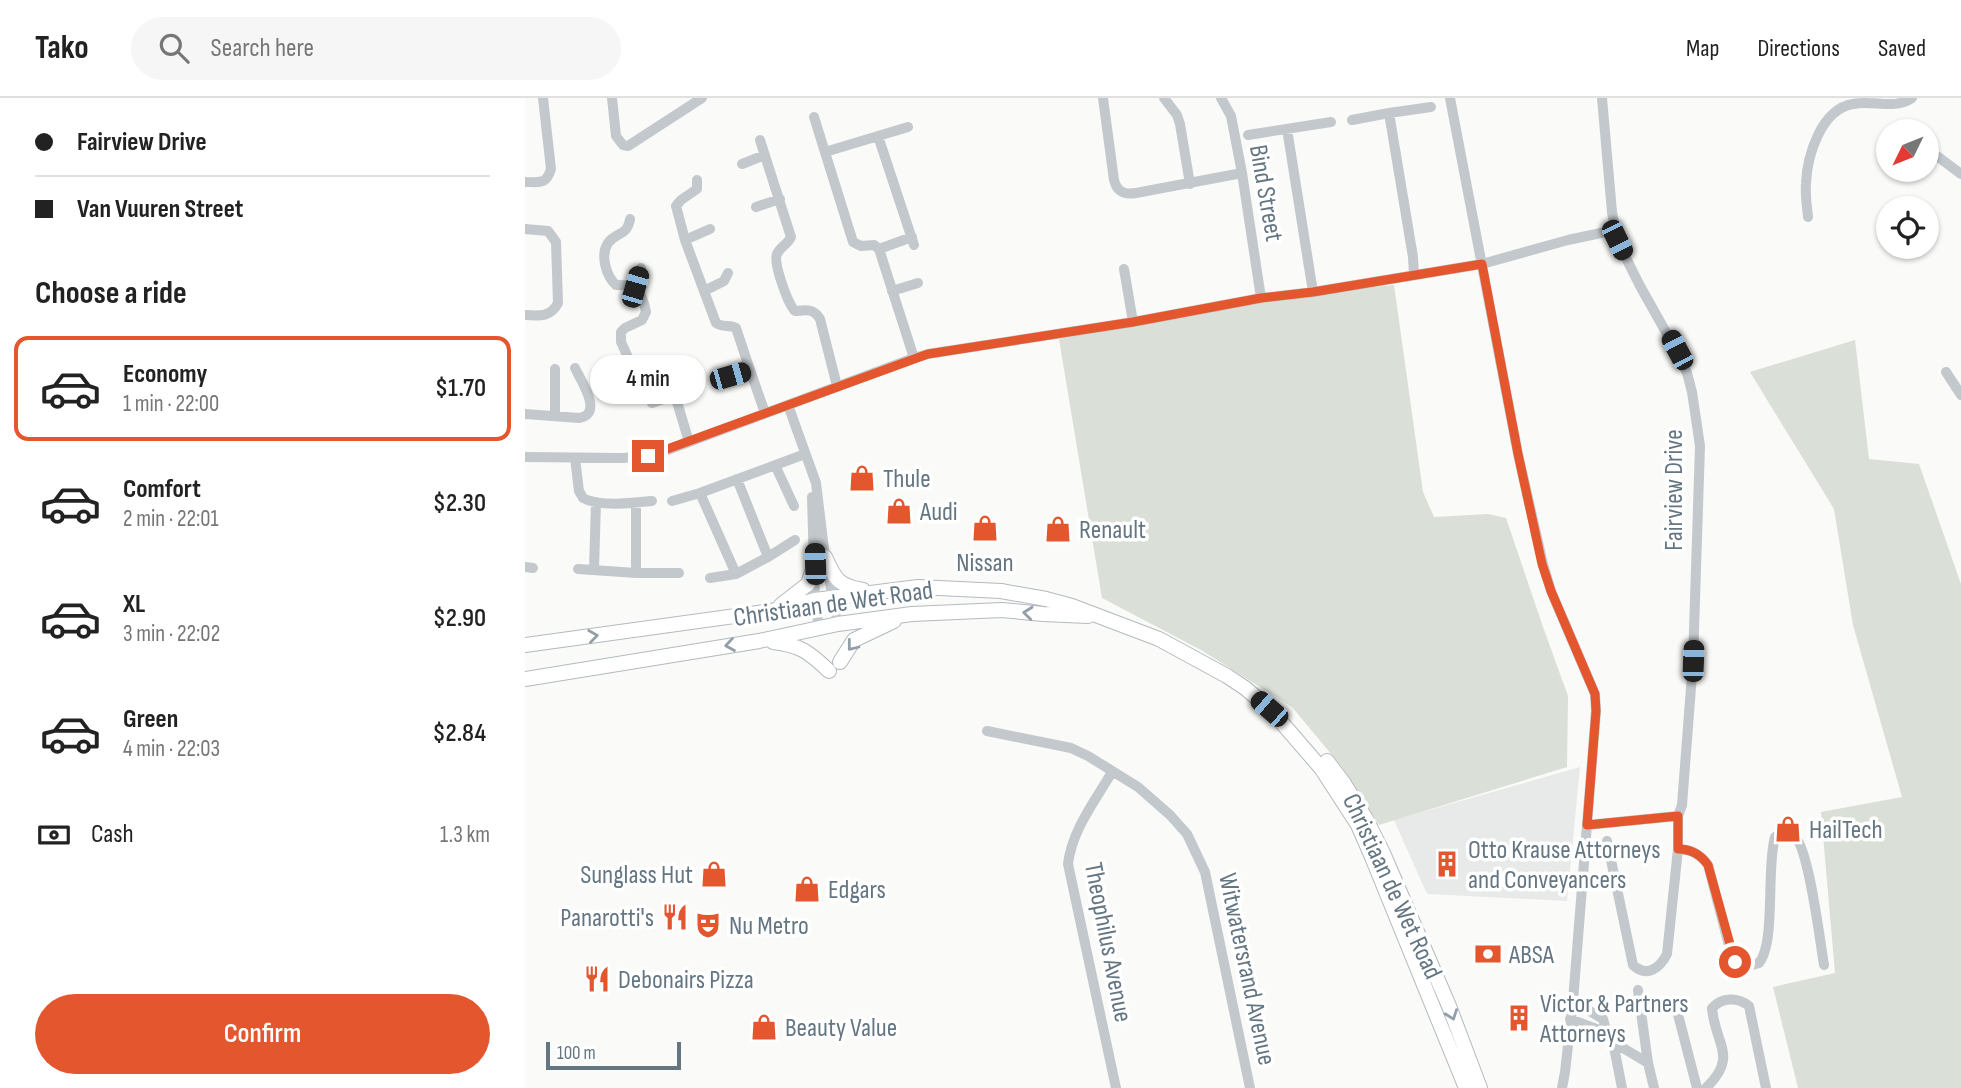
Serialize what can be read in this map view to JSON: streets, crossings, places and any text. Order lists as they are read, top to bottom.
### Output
{
  "streets": {
    "main road": ["Christiaan de Wet Road"],
    "street": [
      "Bind Street",
      "Fairview Drive",
      "Theophilus Avenue",
      "Witwatersrand Avenue"
    ]
  },
  "crossings": [
    ["Theophilus Avenue", "Witwatersrand Avenue"]
  ],
  "places": {
    "shop": [
      "Thule",
      "Audi",
      "Nissan",
      "Renault",
      "HailTech",
      "Sunglass Hut",
      "Edgars",
      "Beauty Value"
    ],
    "building": ["Otto Krause Attorneys and Conveyancers", "Victor & Partners Attorneys"],
    "restaurant": ["Panarotti's", "Debonairs Pizza"],
    "theatre": ["Nu Metro"],
    "bank": ["ABSA"]
  },
  "scale_bar": "100 m",
  "north": "bottom left",
  "page": {
    "header": "Tako",
    "search": "Search here",
    "nav": ["Map", "Directions", "Saved"],
    "banner": ["Fairview Drive", "Van Vuuren Street"],
    "heading": "Choose a ride",
    "list": [
      {
        "name": "Economy",
        "note": "1 min · 22:00",
        "value": "$1.70"
      },
      {
        "name": "Comfort",
        "note": "2 min · 22:01",
        "value": "$2.30"
      },
      {
        "name": "XL",
        "note": "3 min · 22:02",
        "value": "$2.90"
      },
      {
        "name": "Green",
        "note": "4 min · 22:03",
        "value": "$2.84"
      }
    ],
    "bubble": "4 min",
    "pay": ["Cash", "1.3 km"],
    "buttons": "Confirm",
    "scale": "100 m"
  }
}
